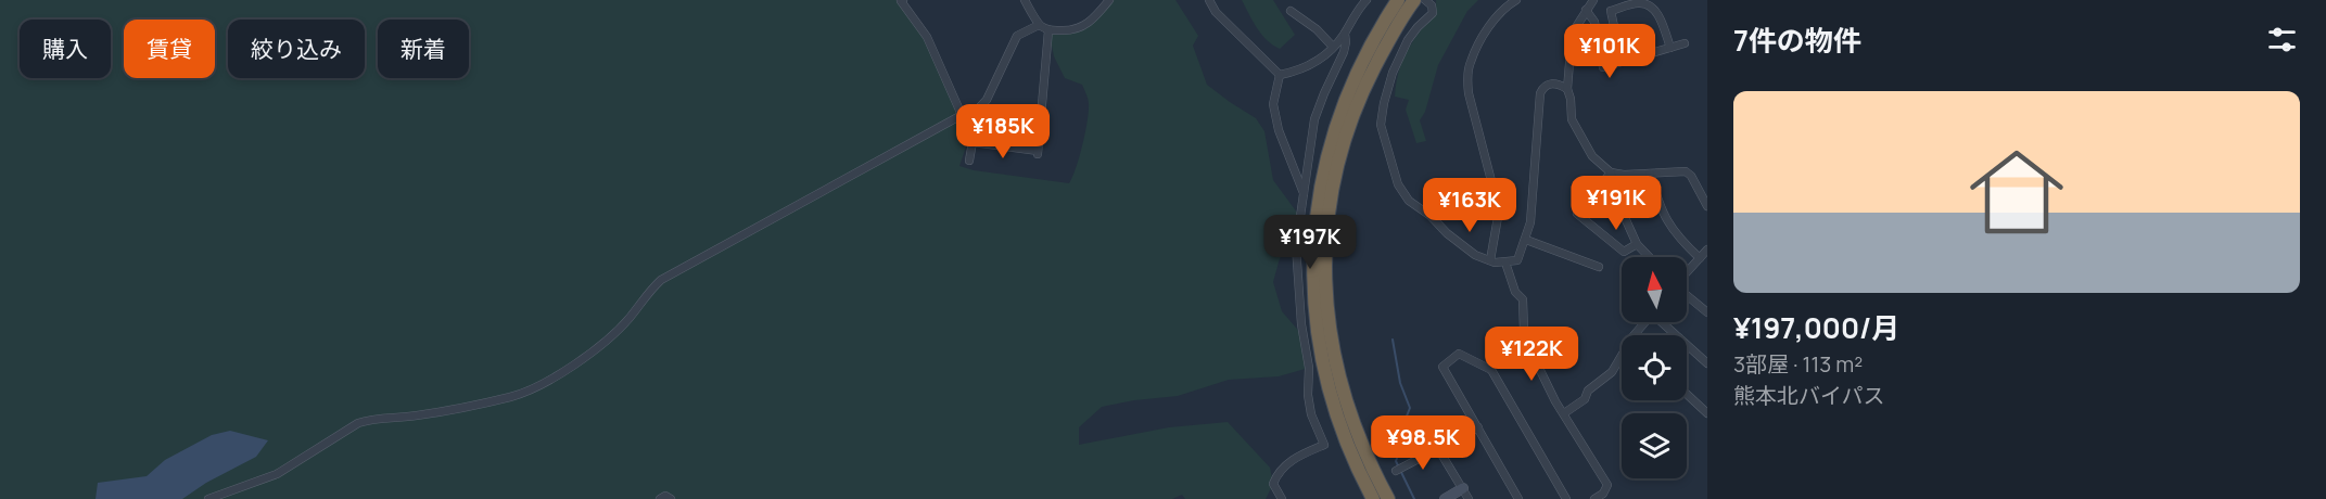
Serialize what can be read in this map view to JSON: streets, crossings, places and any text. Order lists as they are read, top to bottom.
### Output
{
  "north": "top",
  "page": {
    "heading": "7件の物件",
    "chip": [
      "購入",
      "賃貸",
      "絞り込み",
      "新着"
    ],
    "price": [
      "¥101K",
      "¥185K",
      "¥191K",
      "¥163K",
      "¥197K",
      "¥122K",
      "¥98.5K"
    ],
    "list": [
      {
        "name": "¥197,000/月",
        "note": "3部屋 · 113 m² · 熊本北バイパス"
      }
    ]
  }
}
